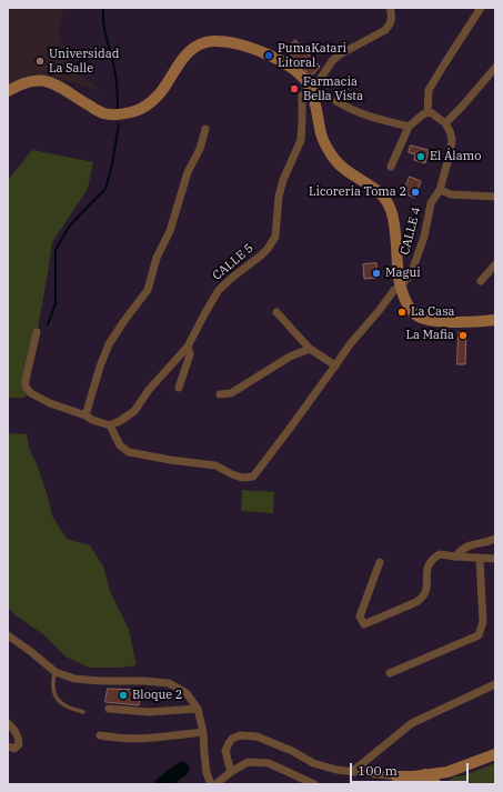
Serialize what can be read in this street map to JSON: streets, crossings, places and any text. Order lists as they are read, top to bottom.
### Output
{
  "streets": {
    "street": ["CALLE 4", "CALLE 5"]
  },
  "crossings": [
    ["CALLE 4", "CALLE 5"]
  ],
  "places": [
    "PumaKatari Litoral",
    "Universidad La Salle",
    "Farmacia Bella Vista",
    "El Álamo",
    "Licoreria Toma 2",
    "Magui",
    "La Casa",
    "La Mafia",
    "Bloque 2"
  ],
  "scale_bar": "100 m"
}
